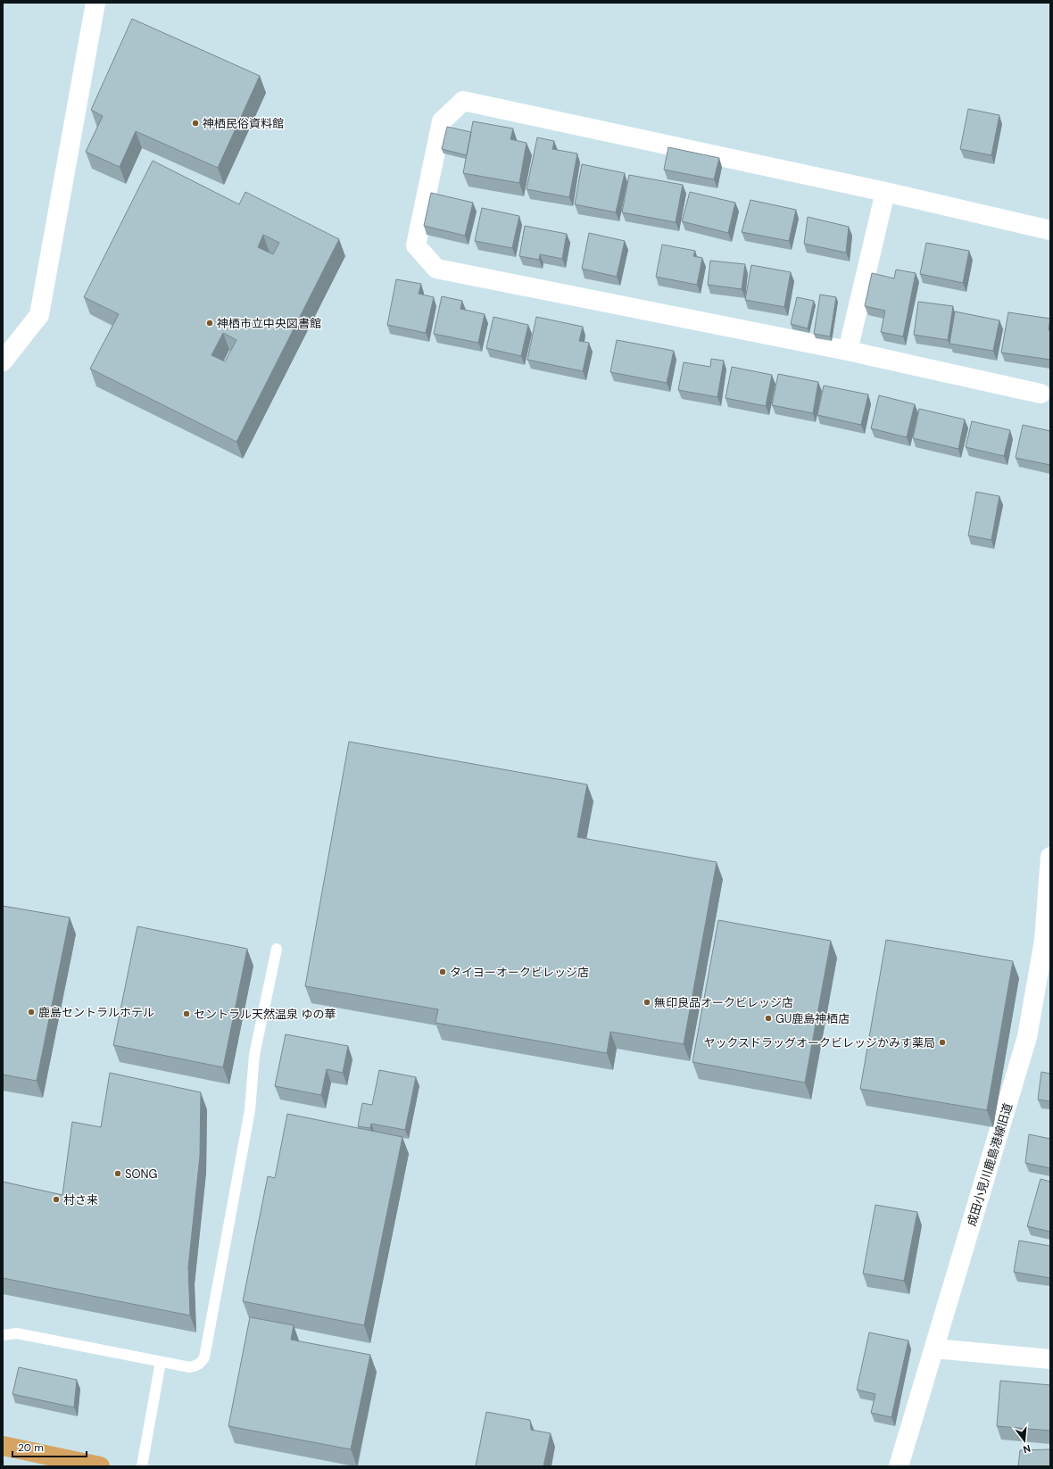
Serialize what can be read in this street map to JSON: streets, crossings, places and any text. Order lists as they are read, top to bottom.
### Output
{
  "streets": {
    "street": ["成田小見川鹿島港線旧道"]
  },
  "places": [
    "神栖民俗資料館",
    "神栖市立中央図書館",
    "タイヨーオークビレッジ店",
    "無印良品オークビレッジ店",
    "鹿島セントラルホテル",
    "セントラル天然温泉 ゆの華",
    "GU鹿島神栖店",
    "ヤックスドラッグオークビレッジかみす薬局",
    "SONG",
    "村さ来"
  ],
  "scale_bar": "20 m",
  "north": "bottom"
}
